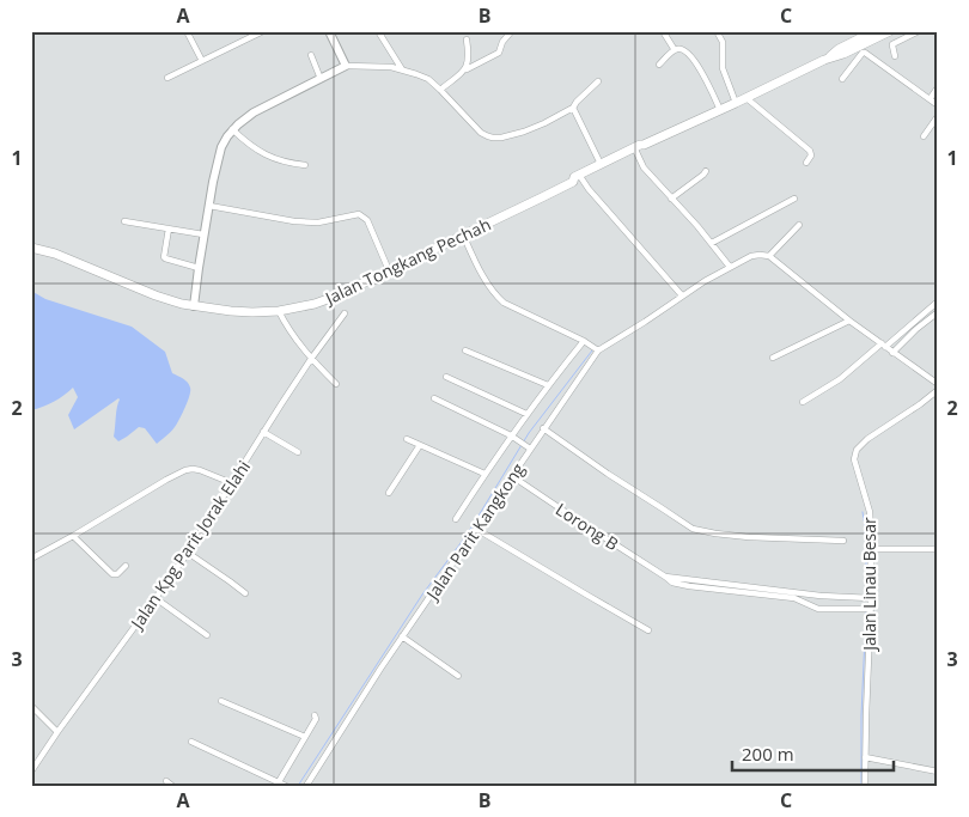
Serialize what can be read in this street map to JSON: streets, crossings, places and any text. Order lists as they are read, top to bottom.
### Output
{
  "streets": {
    "main road": ["Jalan Tongkang Pechah"],
    "street": [
      "Lorong B",
      "Jalan Parit Kangkong",
      "Jalan Kpg Parit Jorak Elahi",
      "Jalan Linau Besar"
    ]
  },
  "crossings": [
    ["Lorong B", "Jalan Parit Kangkong"]
  ],
  "scale_bar": "200 m",
  "grid": {
    "columns": ["A", "B", "C"],
    "rows": ["1", "2", "3"]
  }
}
